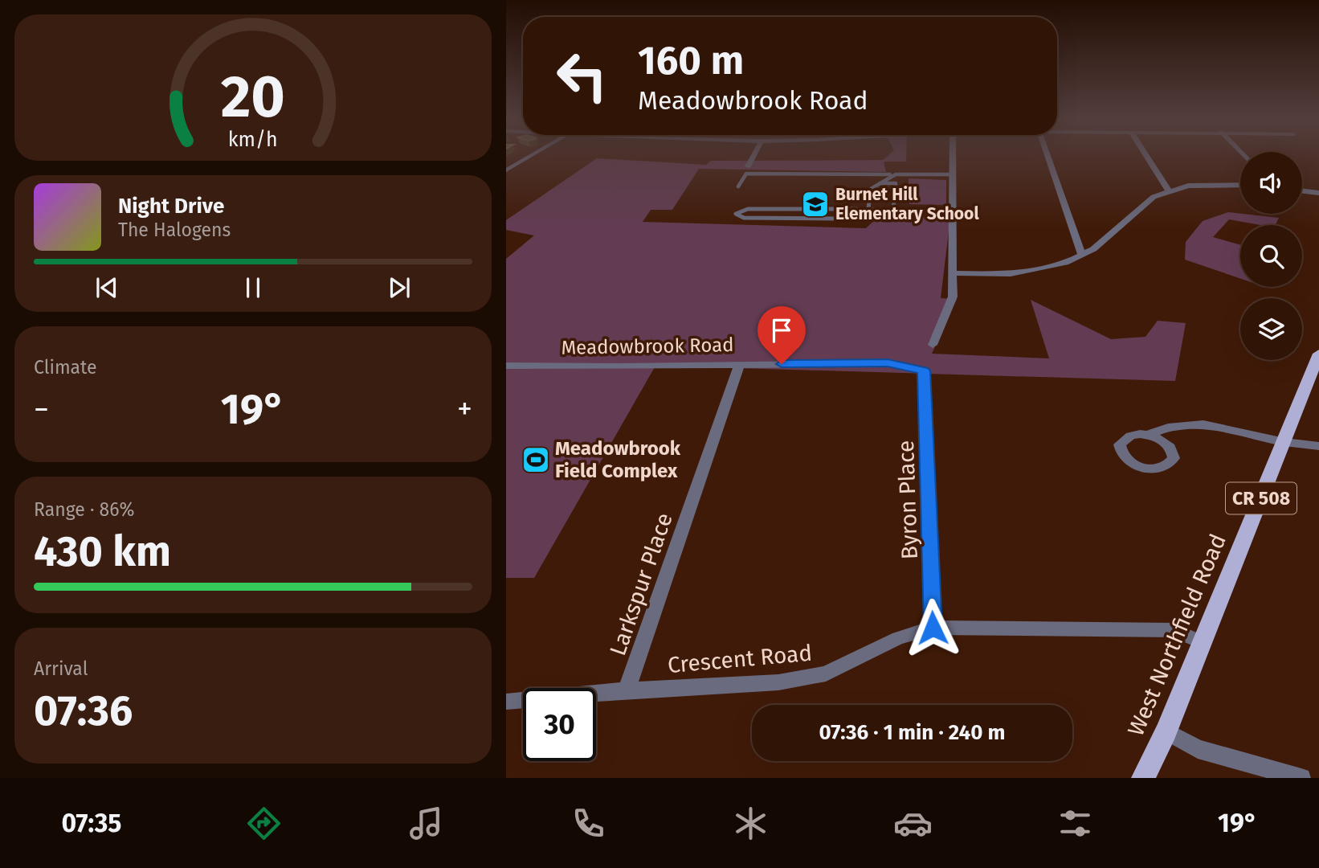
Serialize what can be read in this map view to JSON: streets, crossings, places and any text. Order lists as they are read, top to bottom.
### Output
{
  "streets": {
    "main road": ["CR 508", "West Northfield Road"],
    "street": [
      "Meadowbrook Road",
      "Byron Place",
      "Larkspur Place",
      "Crescent Road"
    ]
  },
  "crossings": [
    ["Meadowbrook Road", "Byron Place"],
    ["Meadowbrook Road", "Larkspur Place"],
    ["Byron Place", "Crescent Road"],
    ["Larkspur Place", "Crescent Road"],
    ["West Northfield Road", "Crescent Road"]
  ],
  "places": {
    "school or university": ["Burnet Hill Elementary School"],
    "sports": ["Meadowbrook Field Complex"]
  },
  "page": {
    "turn": ["160 m", "Meadowbrook Road"],
    "song": ["Night Drive", "The Halogens"],
    "tile": [
      "Climate",
      ["Range · 86%", "430 km"],
      ["Arrival", "07:36"]
    ],
    "heat": ["−", "19°", "+"],
    "limit": "30",
    "trip": "07:36 · 1 min · 240 m",
    "tabs": ["07:35", "19°"],
    "gauge": ["20", "km/h"]
  }
}
